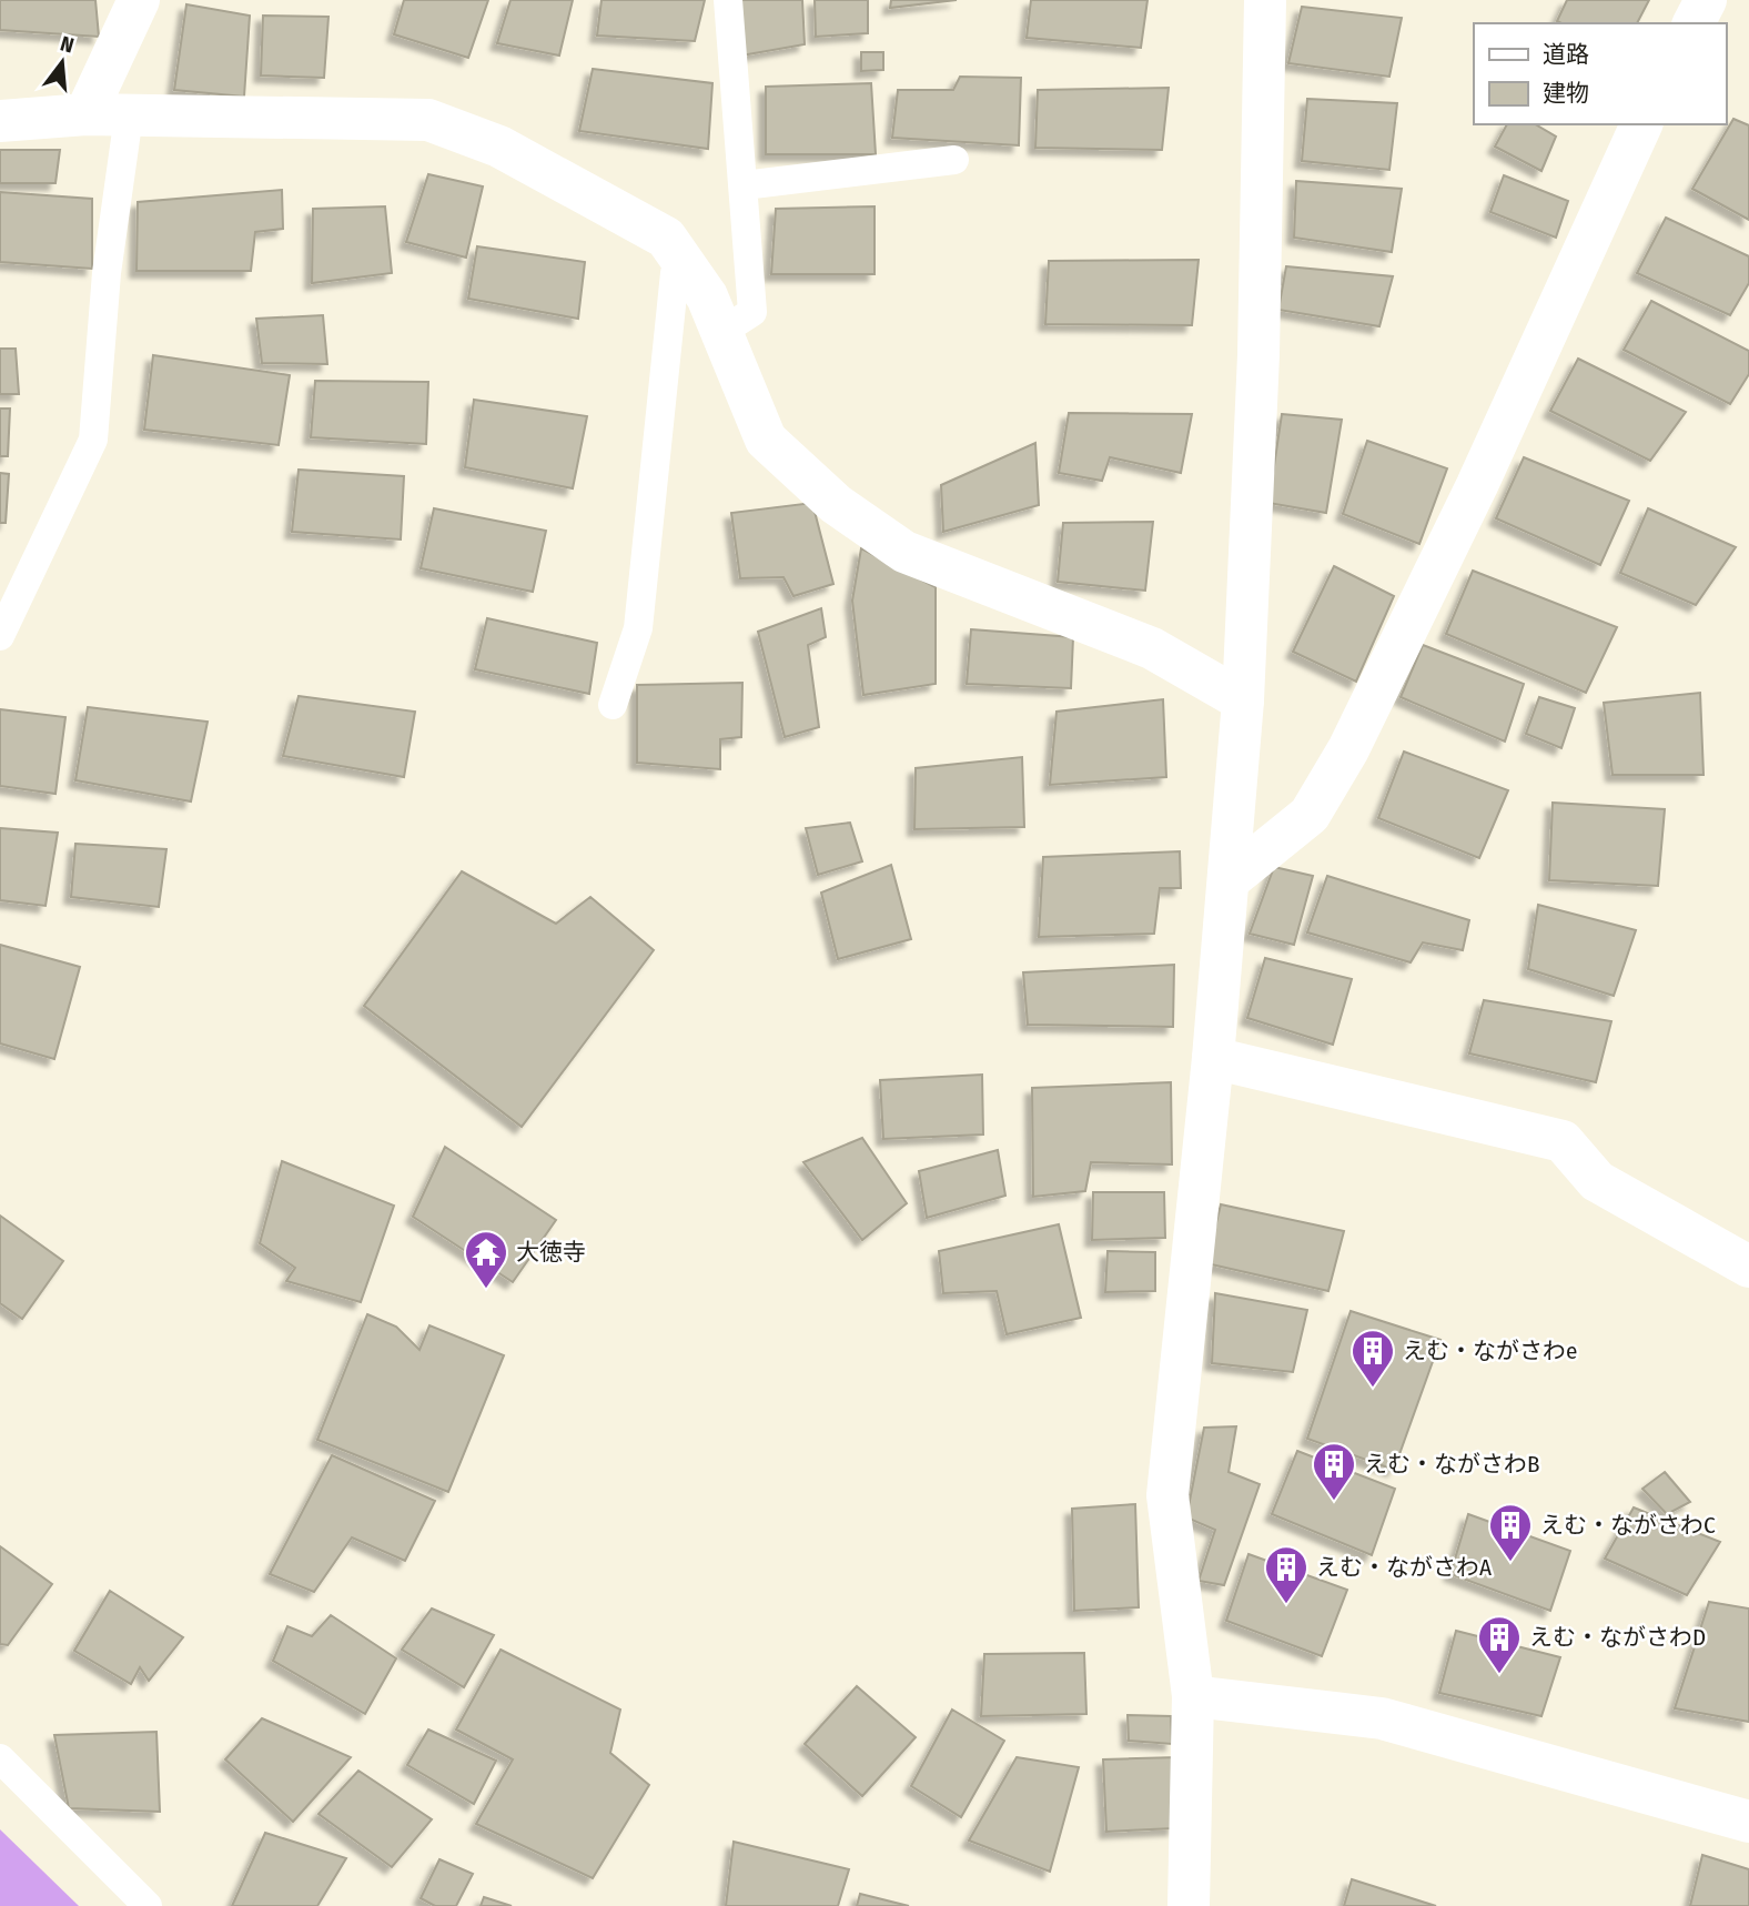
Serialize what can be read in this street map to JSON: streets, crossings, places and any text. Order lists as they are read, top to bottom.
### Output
{
  "places": {
    "temple": ["大徳寺"],
    "building": [
      "えむ・ながさわe",
      "えむ・ながさわB",
      "えむ・ながさわC",
      "えむ・ながさわA",
      "えむ・ながさわD"
    ]
  },
  "legend": ["道路", "建物"],
  "north": "top"
}
